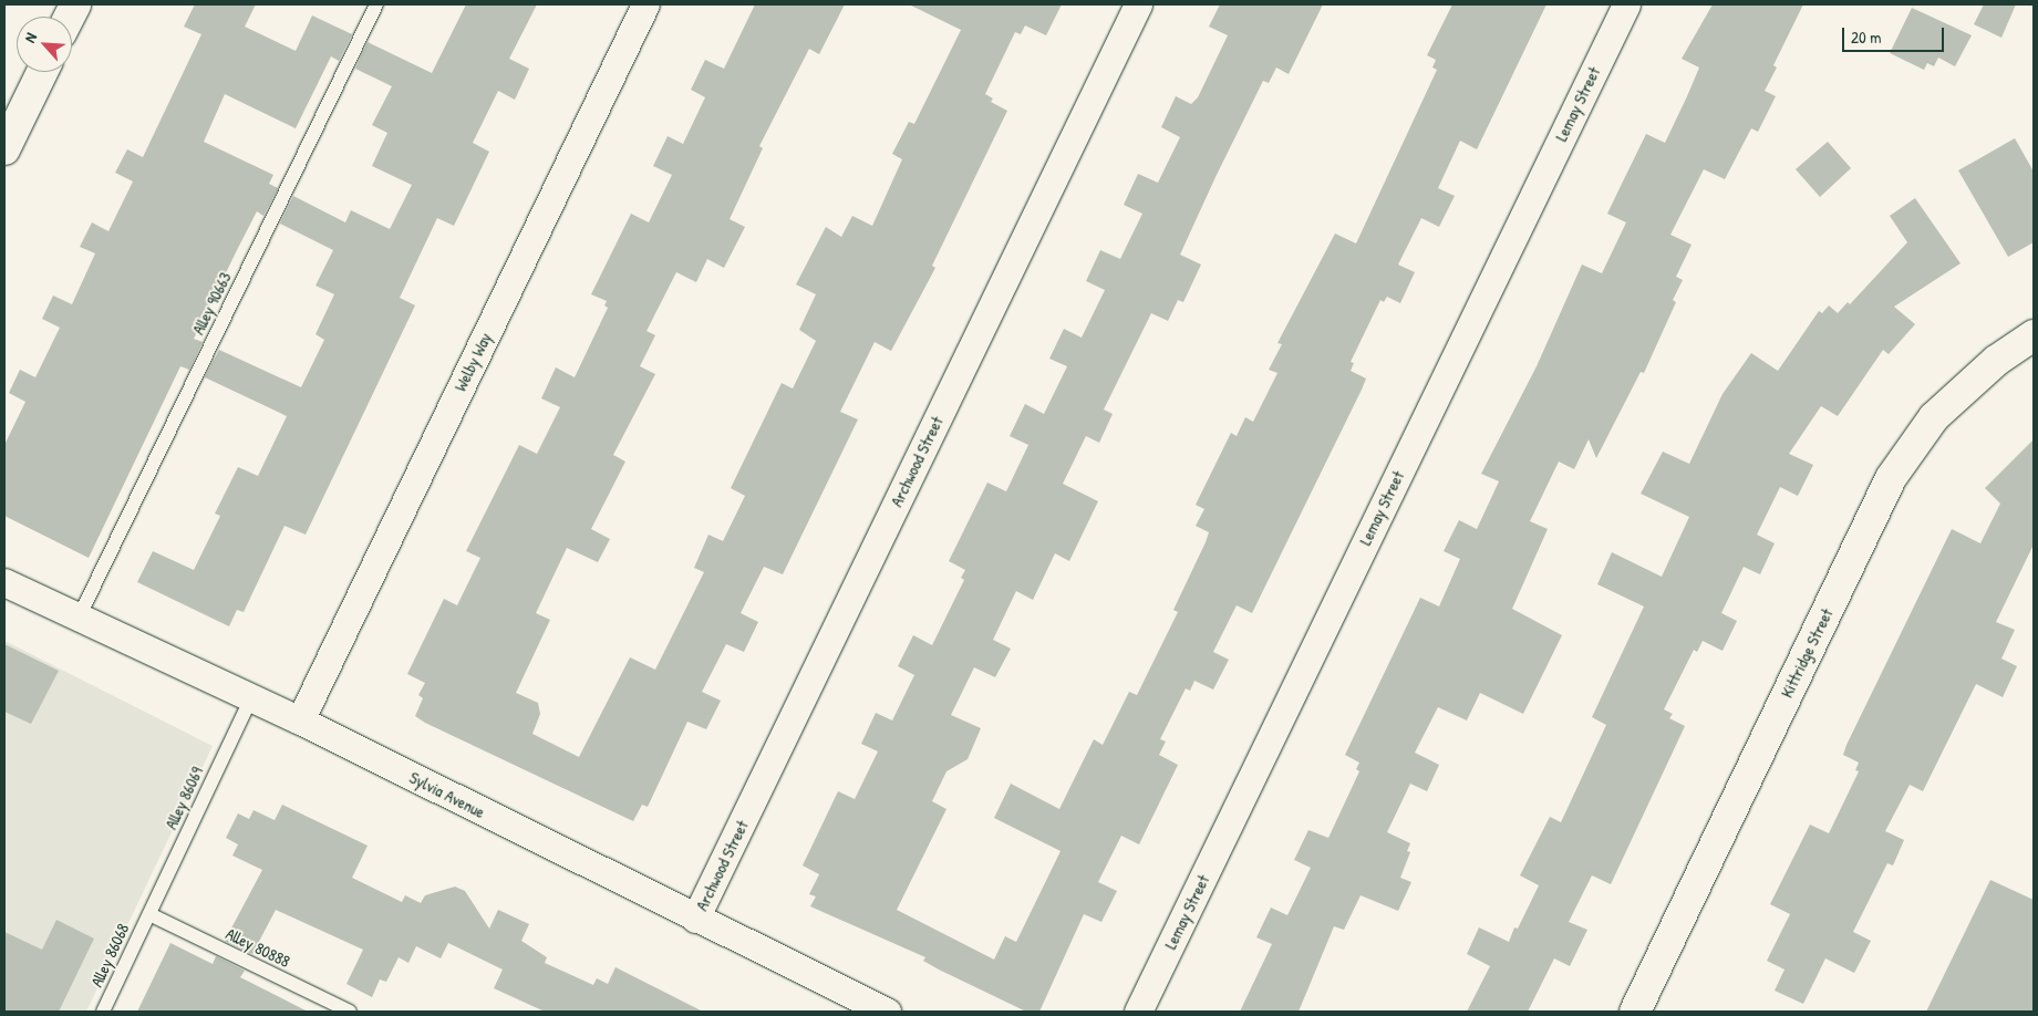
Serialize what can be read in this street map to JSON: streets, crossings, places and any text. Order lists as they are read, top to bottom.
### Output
{
  "streets": {
    "street": [
      "Lemay Street",
      "Welby Way",
      "Archwood Street",
      "Kittridge Street",
      "Sylvia Avenue"
    ],
    "lane": [
      "Alley 90663",
      "Alley 86069",
      "Alley 80888",
      "Alley 86068"
    ]
  },
  "crossings": [
    ["Alley 90663", "Sylvia Avenue"],
    ["Welby Way", "Sylvia Avenue"],
    ["Archwood Street", "Sylvia Avenue"],
    ["Sylvia Avenue", "Alley 86069"],
    ["Alley 86069", "Alley 80888"],
    ["Alley 86069", "Alley 86068"],
    ["Alley 80888", "Alley 86068"]
  ],
  "scale_bar": "20 m",
  "north": "top left"
}
